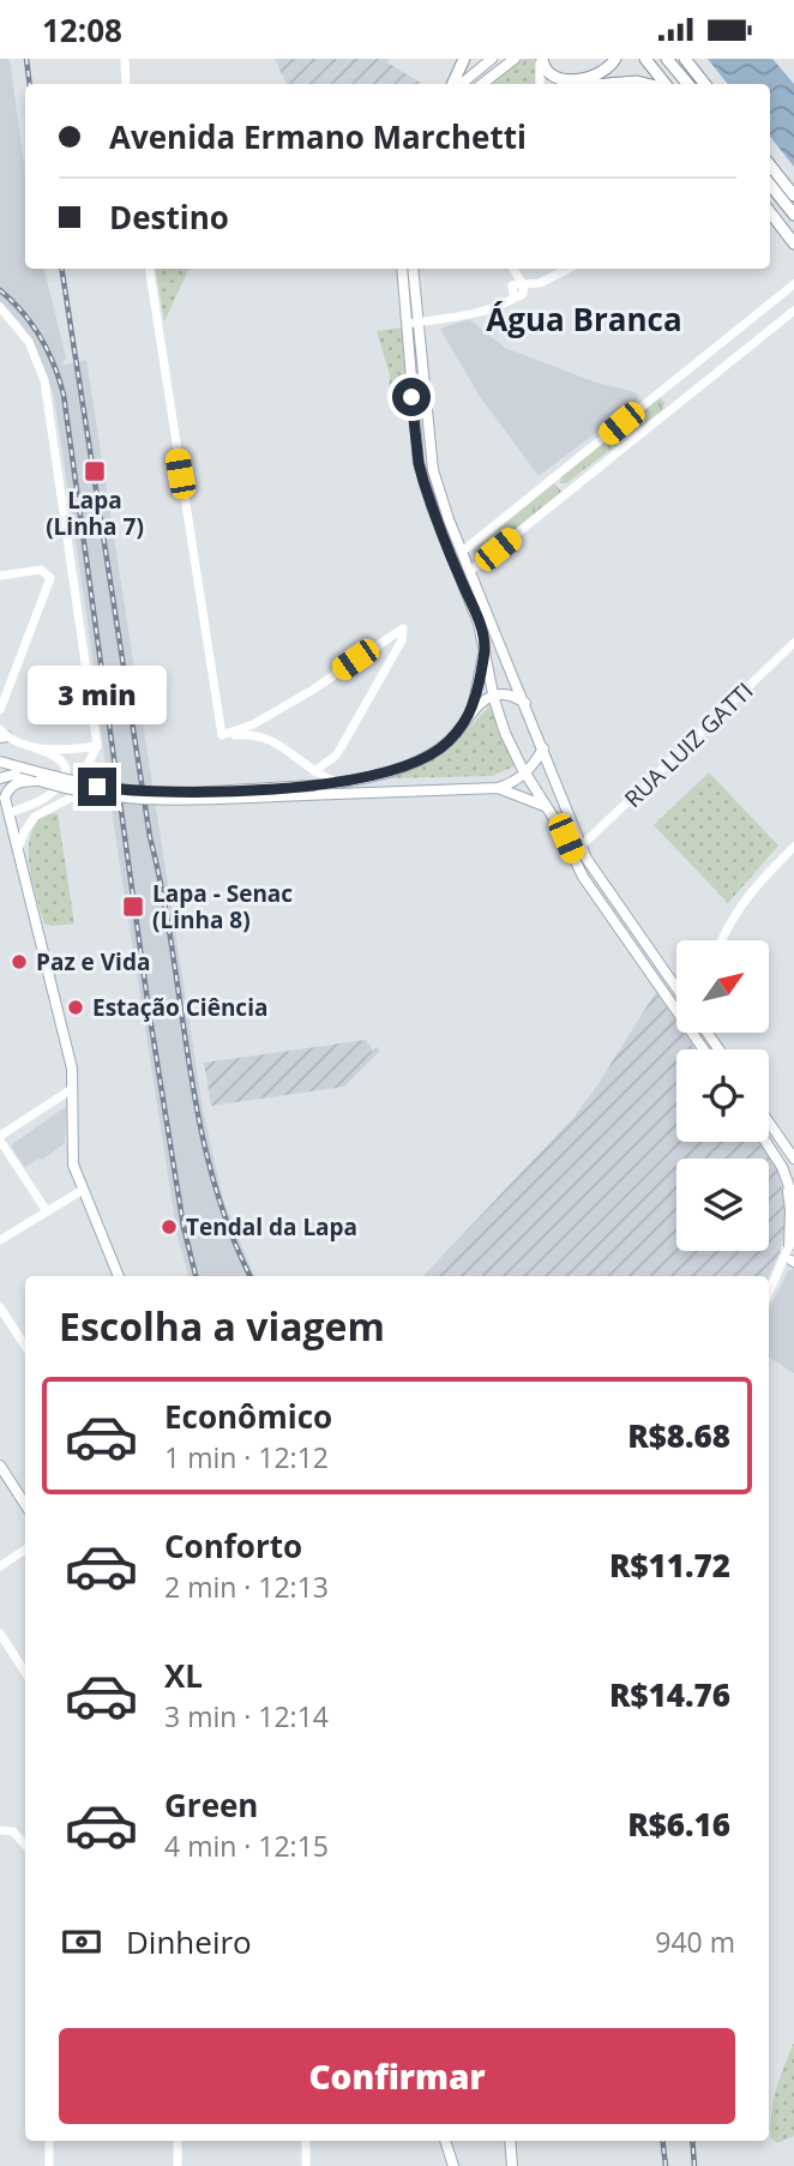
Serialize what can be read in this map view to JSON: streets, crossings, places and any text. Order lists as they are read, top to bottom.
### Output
{
  "streets": {
    "street": ["RUA LUIZ GATTI"]
  },
  "districts": ["Água Branca"],
  "places": {
    "transit": ["Lapa (Linha 7)", "Lapa - Senac (Linha 8)"],
    "other": ["Paz e Vida", "Estação Ciência", "Tendal da Lapa"]
  },
  "north": "top right",
  "page": {
    "status": "12:08",
    "banner": ["Avenida Ermano Marchetti", "Destino"],
    "bubble": "3 min",
    "heading": "Escolha a viagem",
    "list": [
      {
        "name": "Econômico",
        "note": "1 min · 12:12",
        "value": "R$8.68"
      },
      {
        "name": "Conforto",
        "note": "2 min · 12:13",
        "value": "R$11.72"
      },
      {
        "name": "XL",
        "note": "3 min · 12:14",
        "value": "R$14.76"
      },
      {
        "name": "Green",
        "note": "4 min · 12:15",
        "value": "R$6.16"
      }
    ],
    "pay": ["Dinheiro", "940 m"],
    "buttons": "Confirmar"
  }
}
